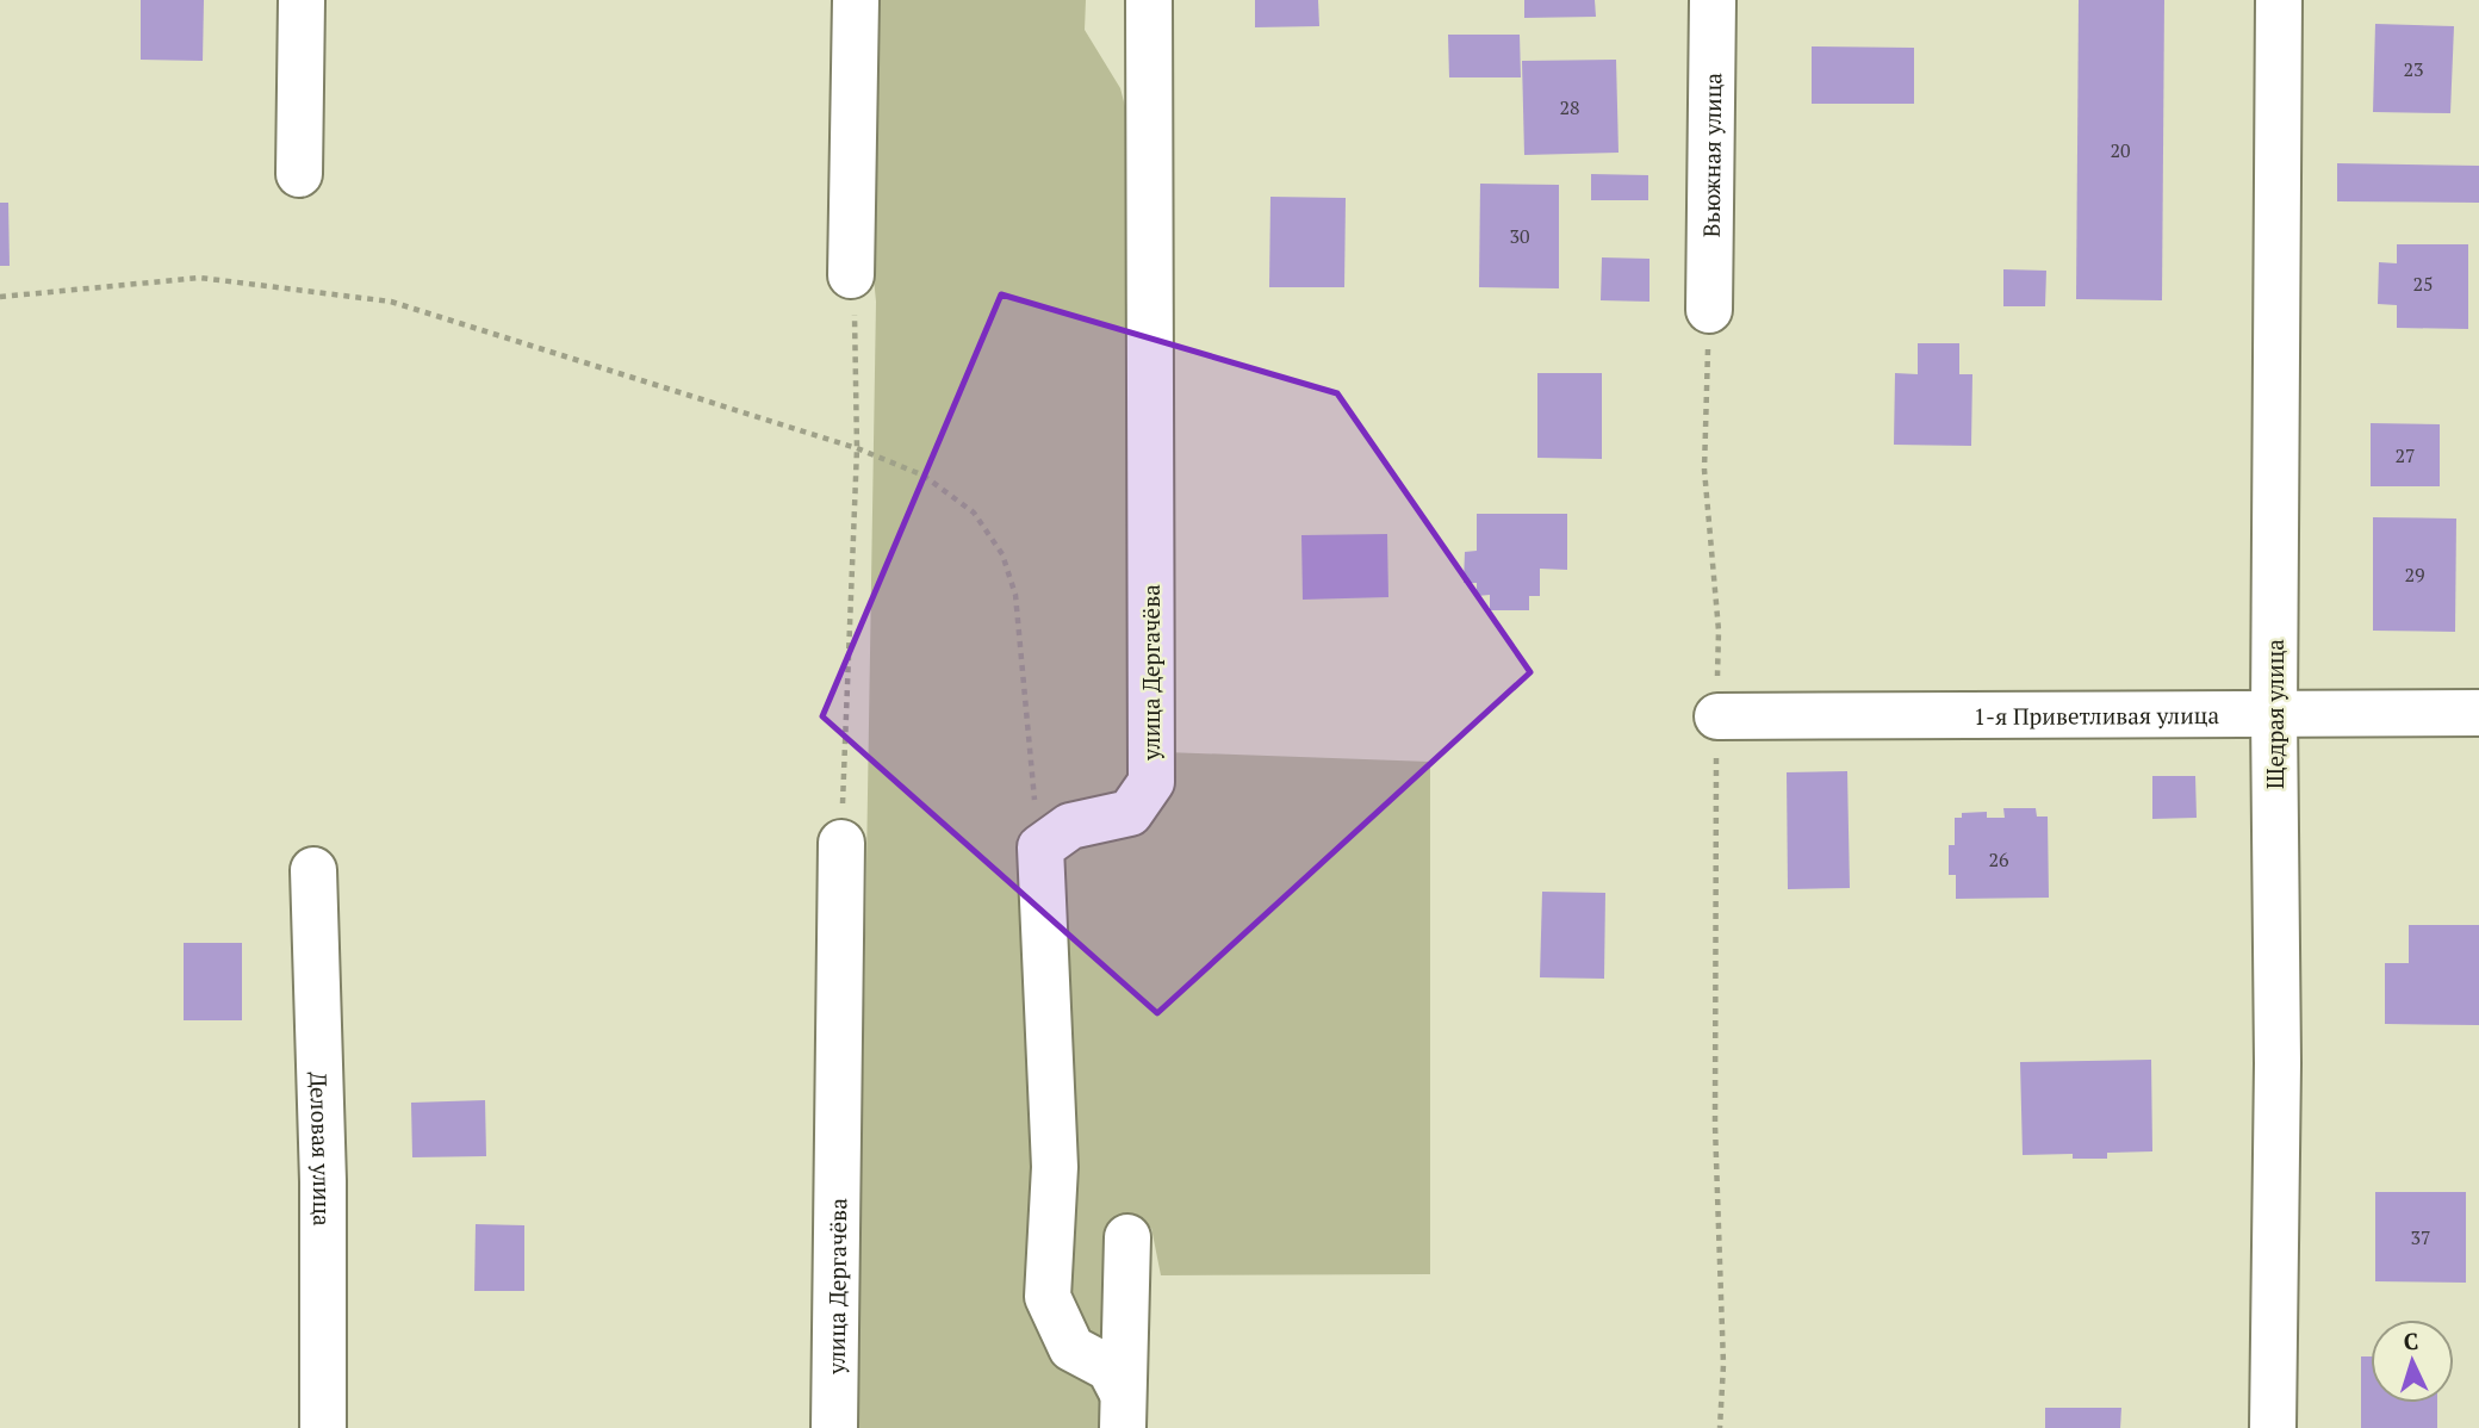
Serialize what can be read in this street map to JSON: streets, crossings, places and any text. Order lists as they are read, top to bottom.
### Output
{
  "streets": {
    "street": [
      "Вьюжная улица",
      "улица Дергачёва",
      "Щедрая улица",
      "1-я Приветливая улица",
      "Деловая улица"
    ]
  },
  "crossings": [
    ["Щедрая улица", "1-я Приветливая улица"]
  ],
  "house_numbers": [
    "23",
    "28",
    "20",
    "30",
    "25",
    "27",
    "29",
    "26",
    "37"
  ],
  "north": "top"
}
